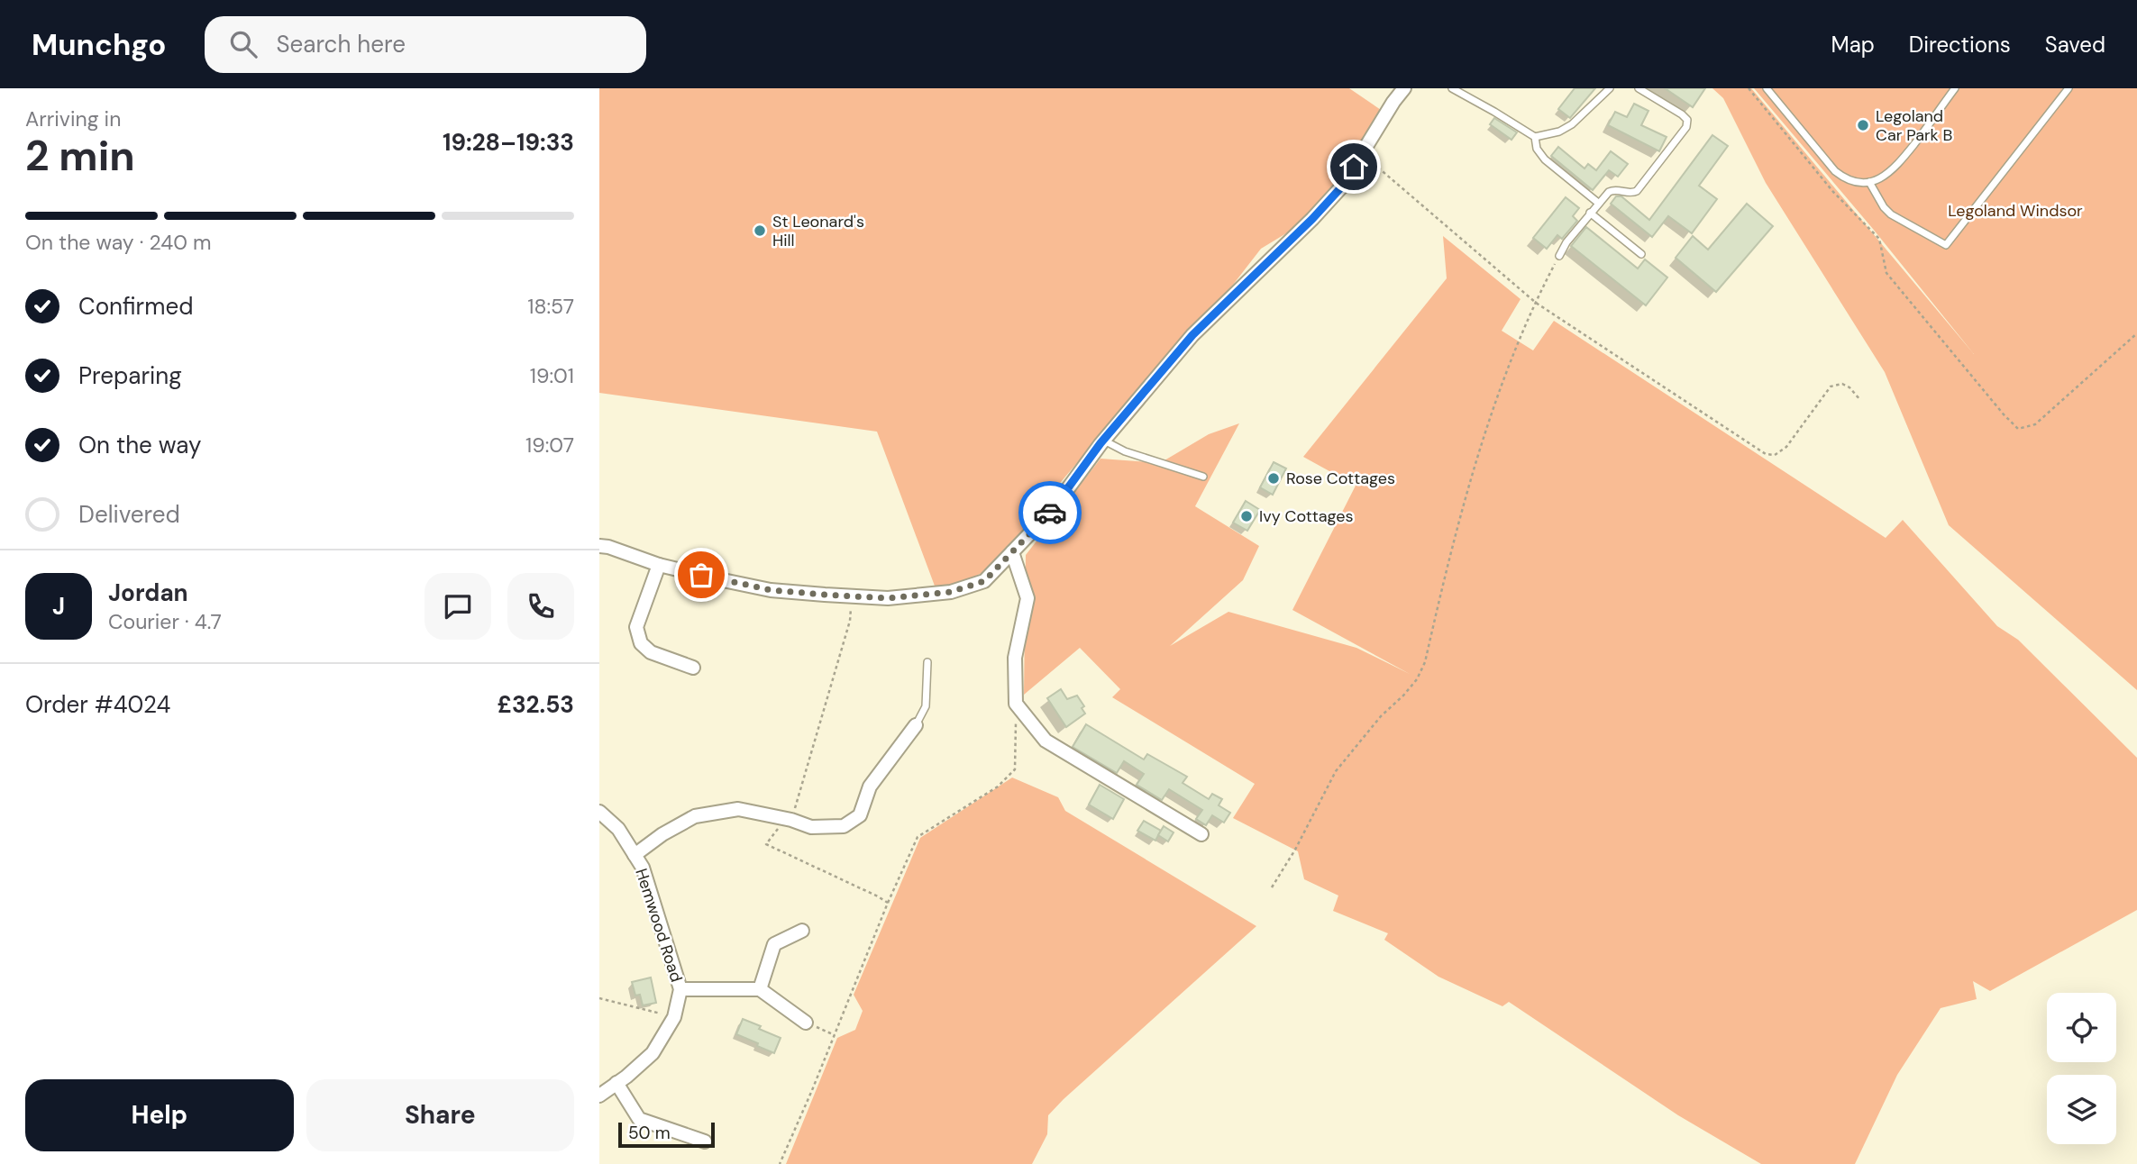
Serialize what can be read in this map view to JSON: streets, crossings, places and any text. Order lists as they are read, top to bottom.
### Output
{
  "streets": {
    "street": ["Hemwood Road"]
  },
  "parks": ["Legoland Windsor"],
  "places": [
    "Legoland Car Park B",
    "St Leonard's Hill",
    "Rose Cottages",
    "Ivy Cottages"
  ],
  "scale_bar": "50 m",
  "page": {
    "header": "Munchgo",
    "search": "Search here",
    "nav": ["Map", "Directions", "Saved"],
    "heading": ["2 min", "Arriving in", "19:28–19:33"],
    "panel": [
      "Jordan",
      "Courier · 4.7",
      "Order #4024",
      "£32.53"
    ],
    "bar": "On the way · 240 m",
    "list": [
      ["Confirmed", "18:57"],
      ["Preparing", "19:01"],
      ["On the way", "19:07"],
      "Delivered"
    ],
    "round": "J",
    "buttons": ["Help", "Share"],
    "scale": "50 m"
  }
}
